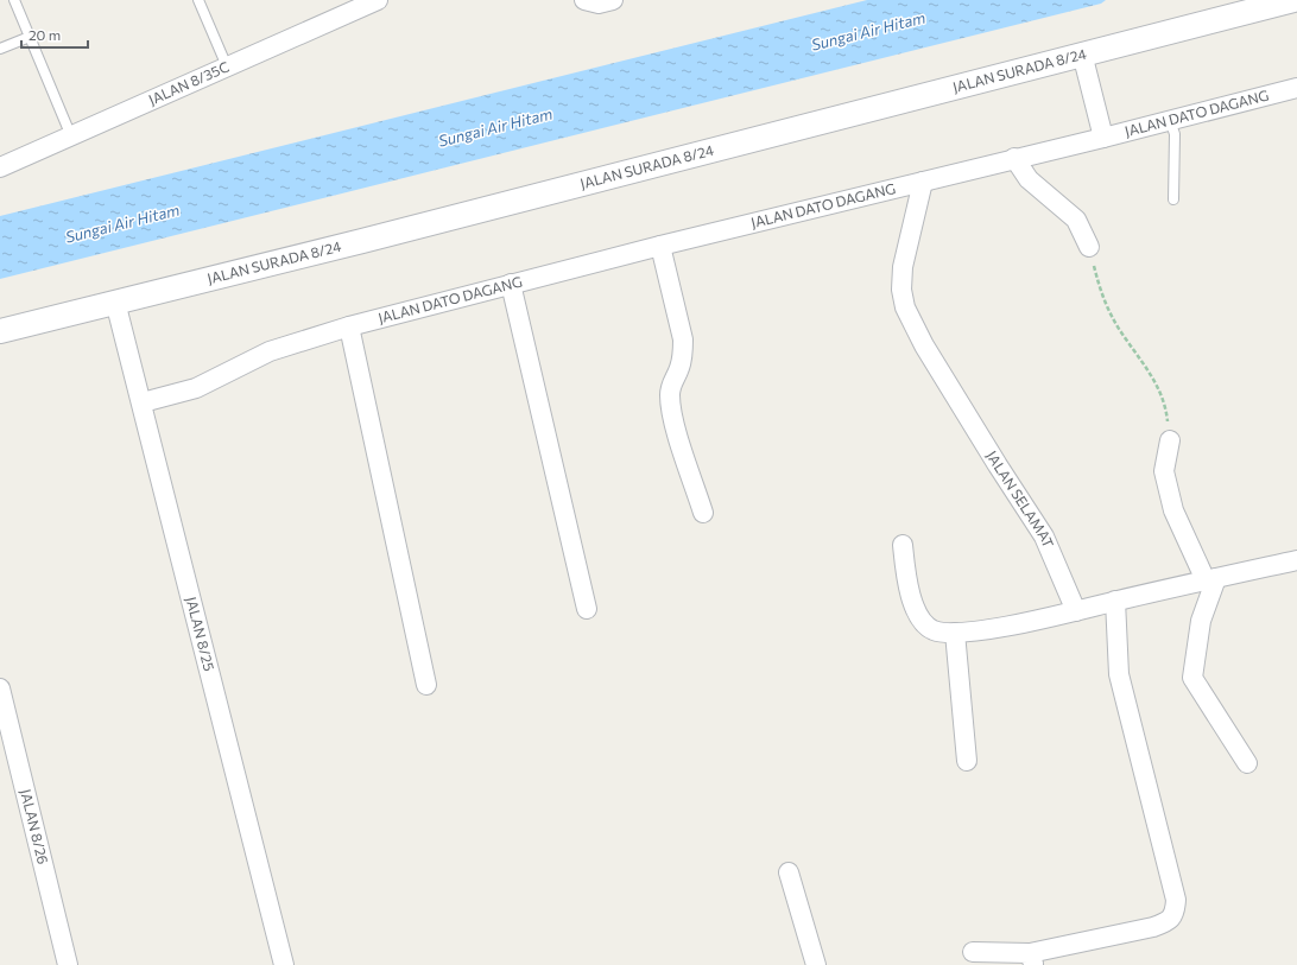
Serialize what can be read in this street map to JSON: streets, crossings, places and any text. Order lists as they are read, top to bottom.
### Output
{
  "streets": {
    "street": [
      "JALAN SURADA 8/24",
      "JALAN 8/35C",
      "JALAN DATO DAGANG",
      "JALAN SELAMAT",
      "JALAN 8/25",
      "JALAN 8/26"
    ]
  },
  "crossings": [
    ["JALAN SURADA 8/24", "JALAN 8/25"],
    ["JALAN DATO DAGANG", "JALAN SELAMAT"],
    ["JALAN DATO DAGANG", "JALAN 8/25"]
  ],
  "water": ["Sungai Air Hitam"],
  "scale_bar": "20 m"
}
